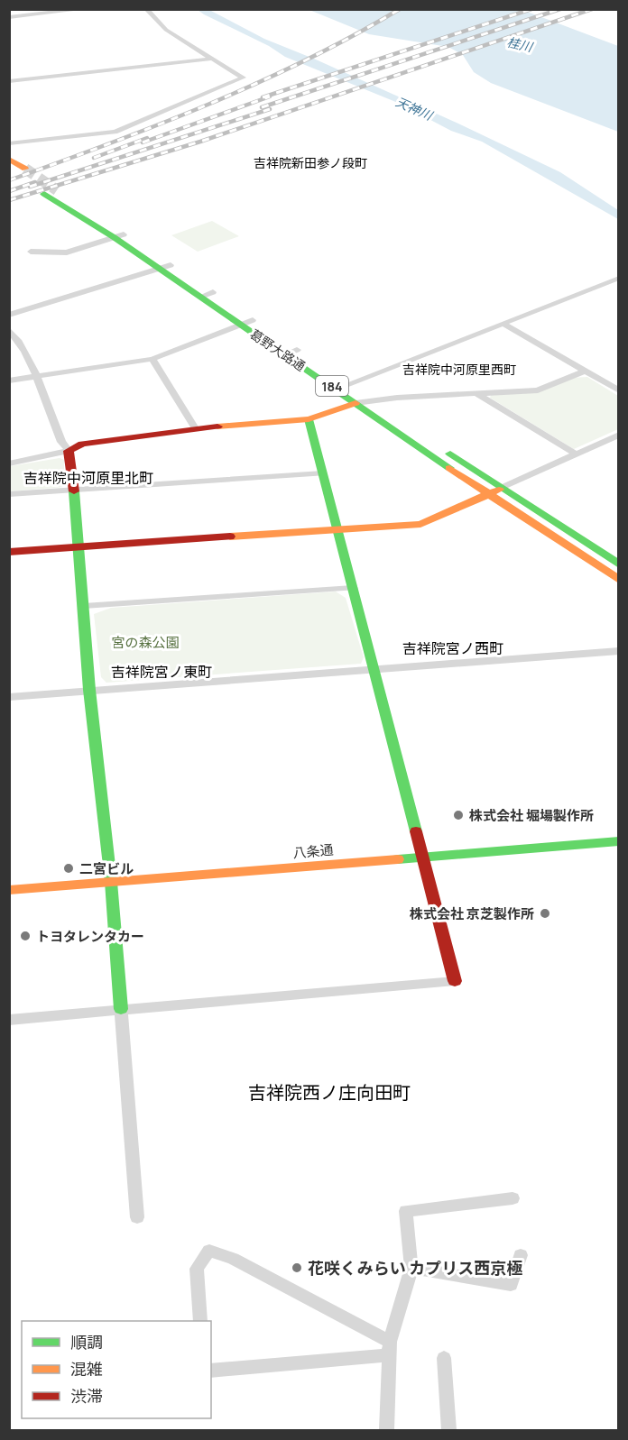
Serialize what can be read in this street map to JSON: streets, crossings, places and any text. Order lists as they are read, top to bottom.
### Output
{
  "streets": {
    "street": ["葛野大路通", "184", "八条通"]
  },
  "districts": [
    "吉祥院新田参ノ段町",
    "吉祥院中河原里西町",
    "吉祥院中河原里北町",
    "吉祥院宮ノ西町",
    "吉祥院宮ノ東町",
    "吉祥院西ノ庄向田町"
  ],
  "water": ["桂川", "天神川"],
  "parks": ["宮の森公園"],
  "places": [
    "株式会社 堀場製作所",
    "二宮ビル",
    "株式会社 京芝製作所",
    "トヨタレンタカー",
    "花咲くみらい カプリス西京極"
  ],
  "legend": ["順調", "混雑", "渋滞"]
}
